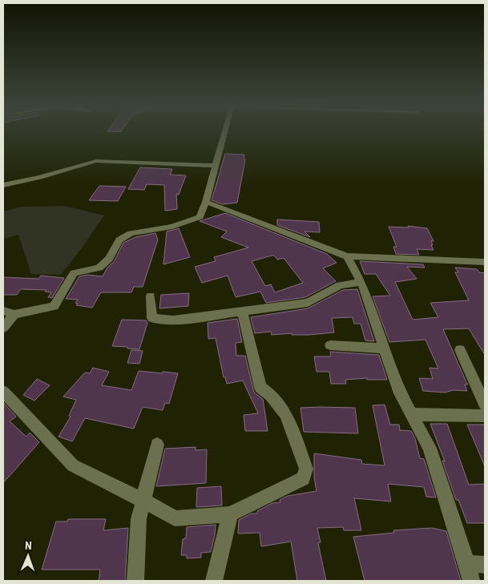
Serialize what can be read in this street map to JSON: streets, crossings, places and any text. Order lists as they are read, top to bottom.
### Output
{
  "north": "top"
}
